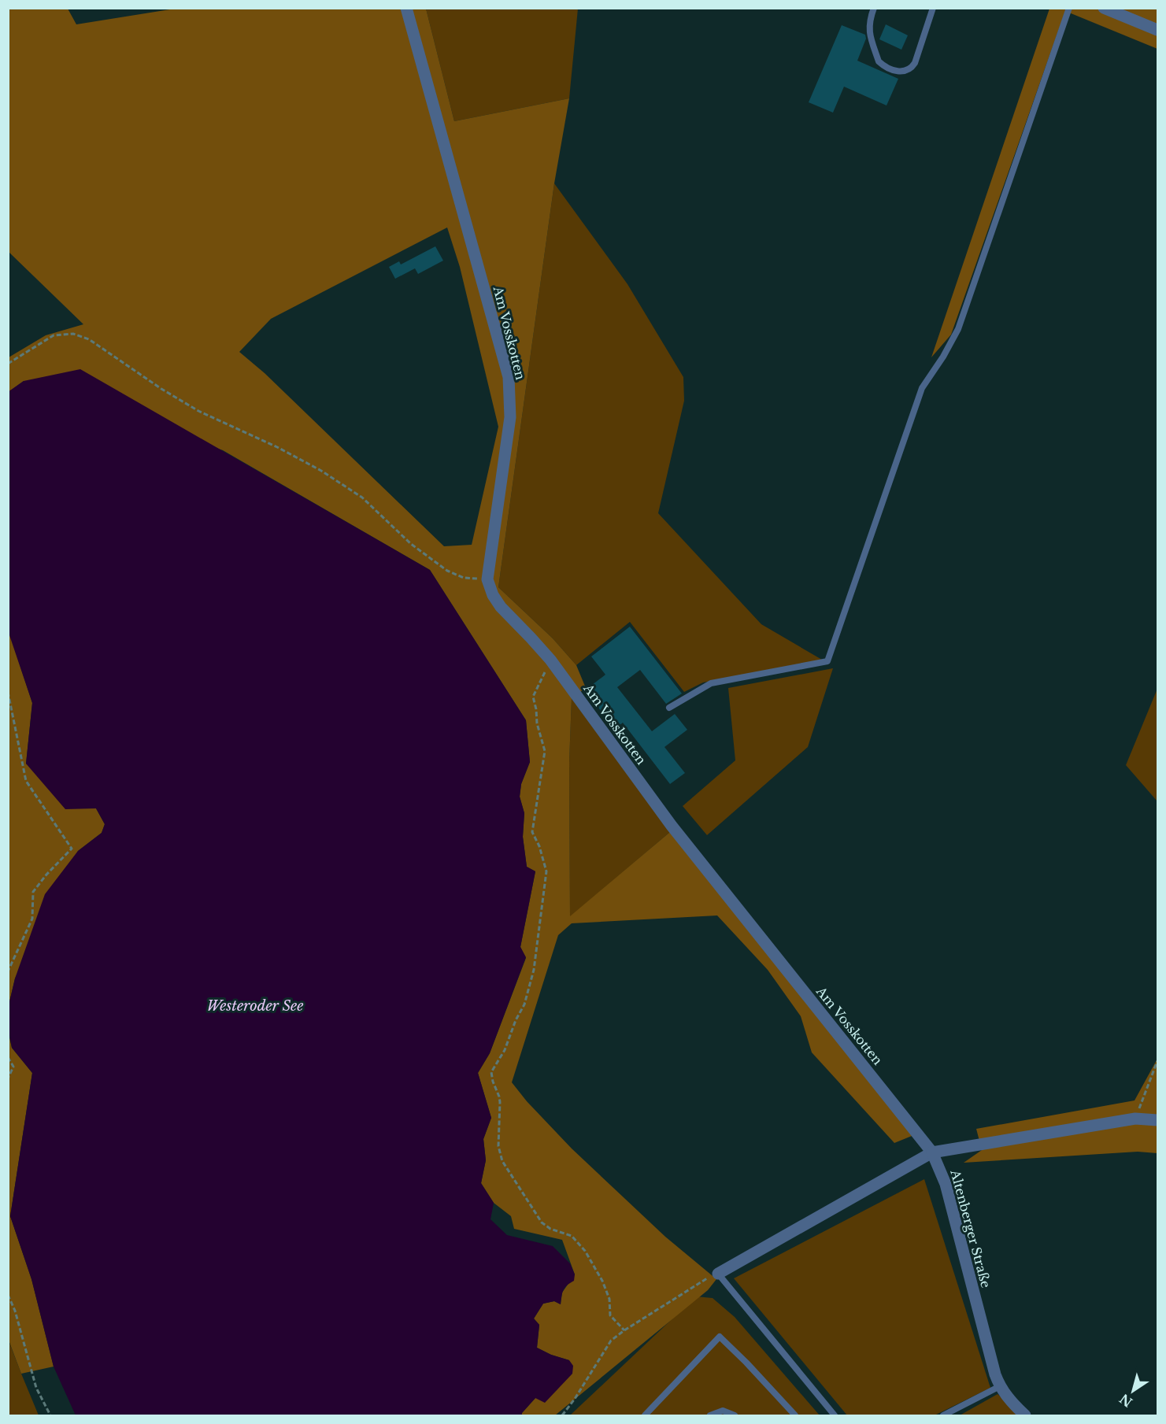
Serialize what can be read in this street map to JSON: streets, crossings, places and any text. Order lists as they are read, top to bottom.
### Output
{
  "streets": {
    "street": ["Am Vosskotten", "Altenberger Straße"]
  },
  "crossings": [
    ["Am Vosskotten", "Altenberger Straße"]
  ],
  "water": ["Westeroder See"],
  "north": "bottom left"
}
